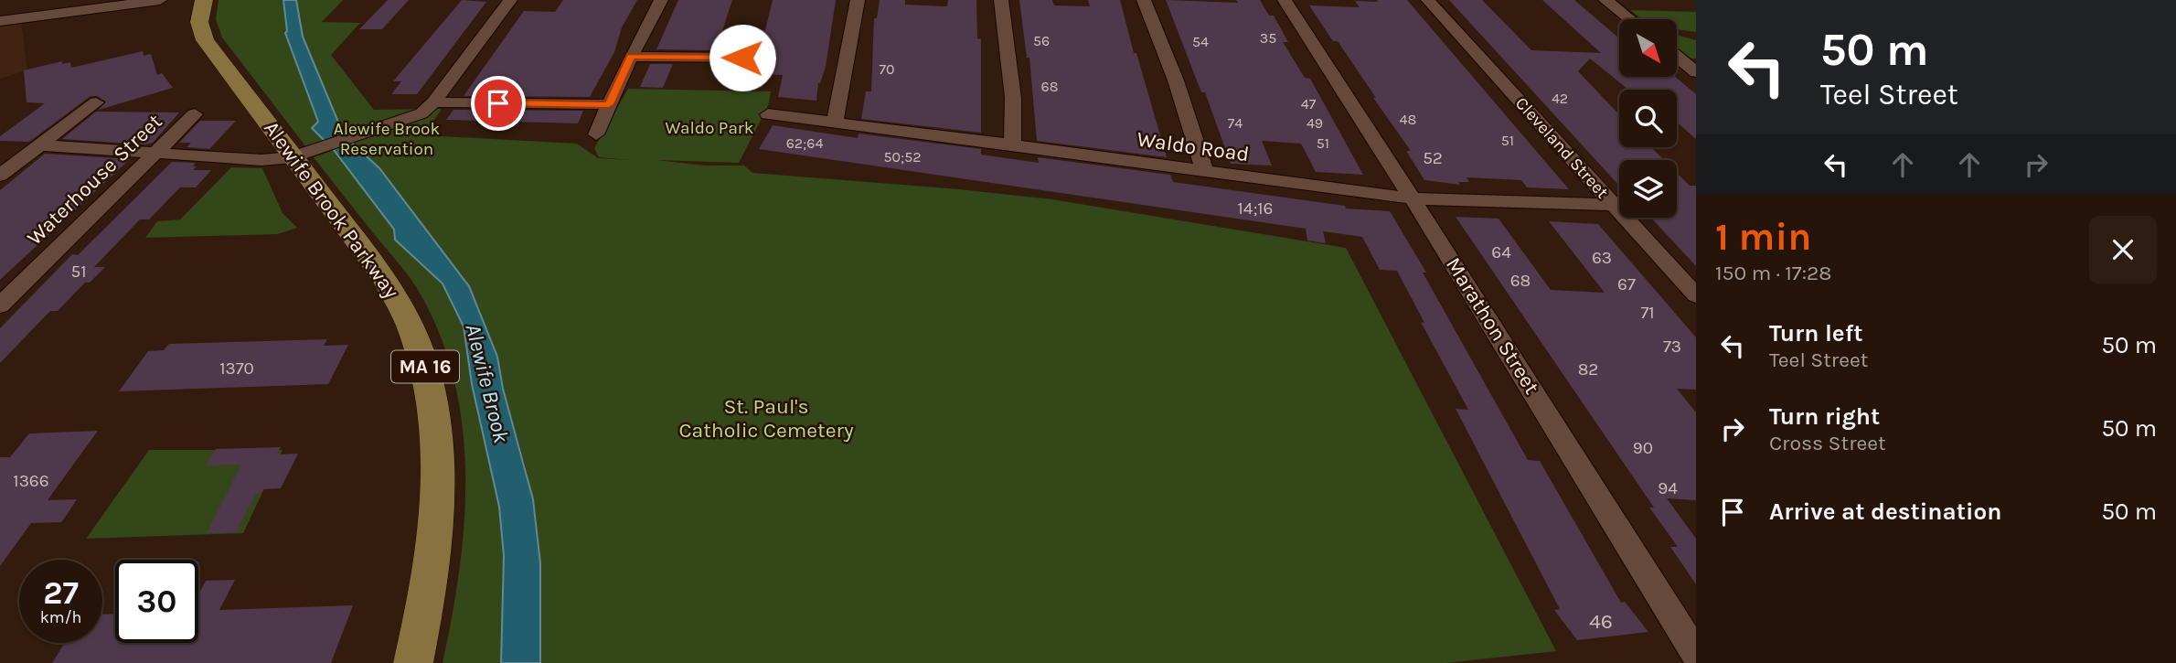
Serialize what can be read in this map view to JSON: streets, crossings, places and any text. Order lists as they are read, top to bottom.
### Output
{
  "streets": {
    "main road": ["Alewife Brook Parkway", "MA 16"],
    "street": [
      "Waldo Road",
      "Cleveland Street",
      "Waterhouse Street",
      "Marathon Street"
    ]
  },
  "crossings": [
    ["Waldo Road", "Cleveland Street"],
    ["Waldo Road", "Marathon Street"]
  ],
  "water": ["Alewife Brook"],
  "parks": ["Waldo Park", "Alewife Brook Reservation", "St. Paul's Catholic Cemetery"],
  "house_numbers": [
    "35",
    "56",
    "54",
    "70",
    "68",
    "42",
    "47",
    "48",
    "74",
    "49",
    "51",
    "62;64",
    "51",
    "50;52",
    "52",
    "14;16",
    "64",
    "63",
    "51",
    "68",
    "67",
    "71",
    "73",
    "1370",
    "82",
    "90",
    "1366",
    "94",
    "46"
  ],
  "north": "bottom right",
  "page": {
    "turn": ["50 m", "Teel Street"],
    "heading": ["1 min", "150 m · 17:28"],
    "list": [
      {
        "name": "Turn left",
        "note": "Teel Street",
        "value": "50 m"
      },
      {
        "name": "Turn right",
        "note": "Cross Street",
        "value": "50 m"
      },
      {
        "name": "Arrive at destination",
        "value": "50 m"
      }
    ],
    "speed": "27 km/h",
    "limit": "30"
  }
}
